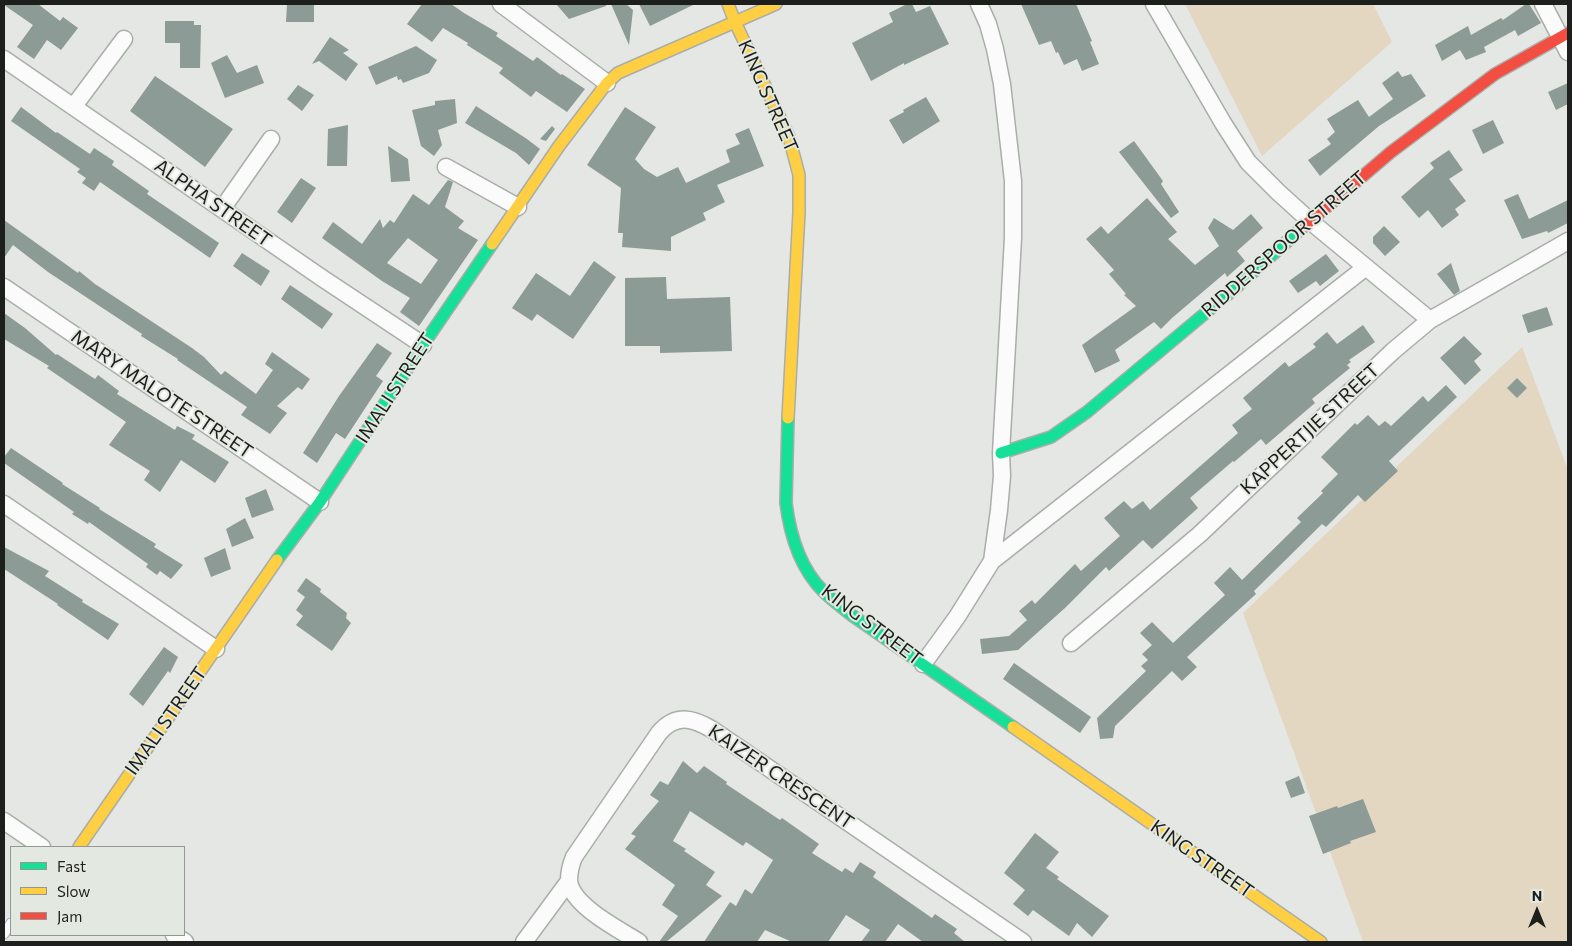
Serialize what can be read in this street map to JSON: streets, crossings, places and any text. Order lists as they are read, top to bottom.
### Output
{
  "streets": {
    "street": [
      "KING STREET",
      "ALPHA STREET",
      "RIDDERSPOOR STREET",
      "IMALI STREET",
      "MARY MALOTE STREET",
      "KAPPERTJIE STREET",
      "KAIZER CRESCENT"
    ]
  },
  "crossings": [
    ["KING STREET", "IMALI STREET"],
    ["ALPHA STREET", "IMALI STREET"],
    ["IMALI STREET", "MARY MALOTE STREET"]
  ],
  "legend": ["Fast", "Slow", "Jam"],
  "north": "top"
}
